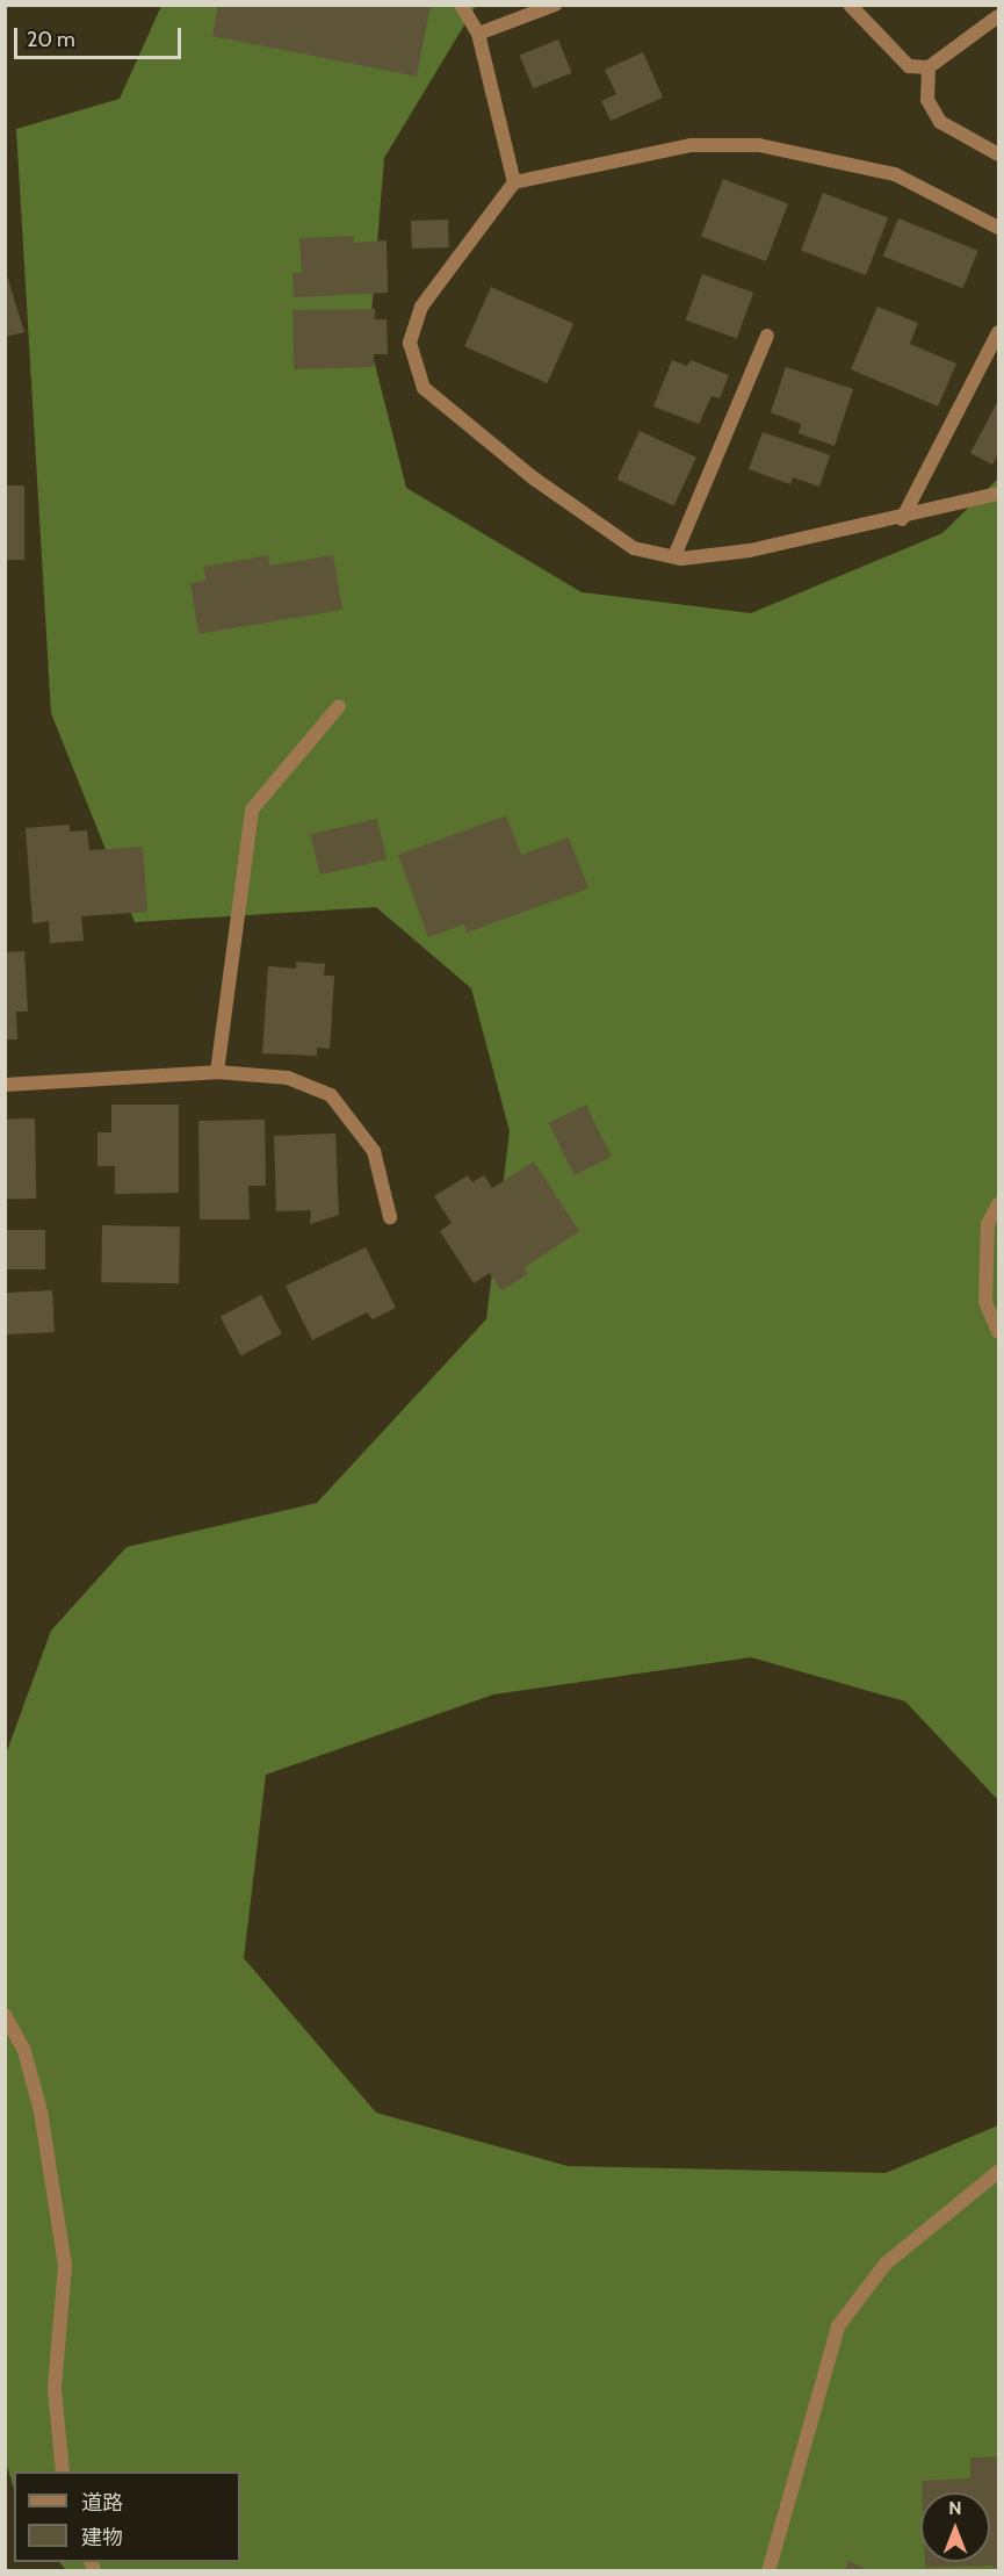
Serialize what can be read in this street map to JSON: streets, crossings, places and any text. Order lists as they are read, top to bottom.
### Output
{
  "legend": ["道路", "建物"],
  "scale_bar": "20 m",
  "north": "top"
}
